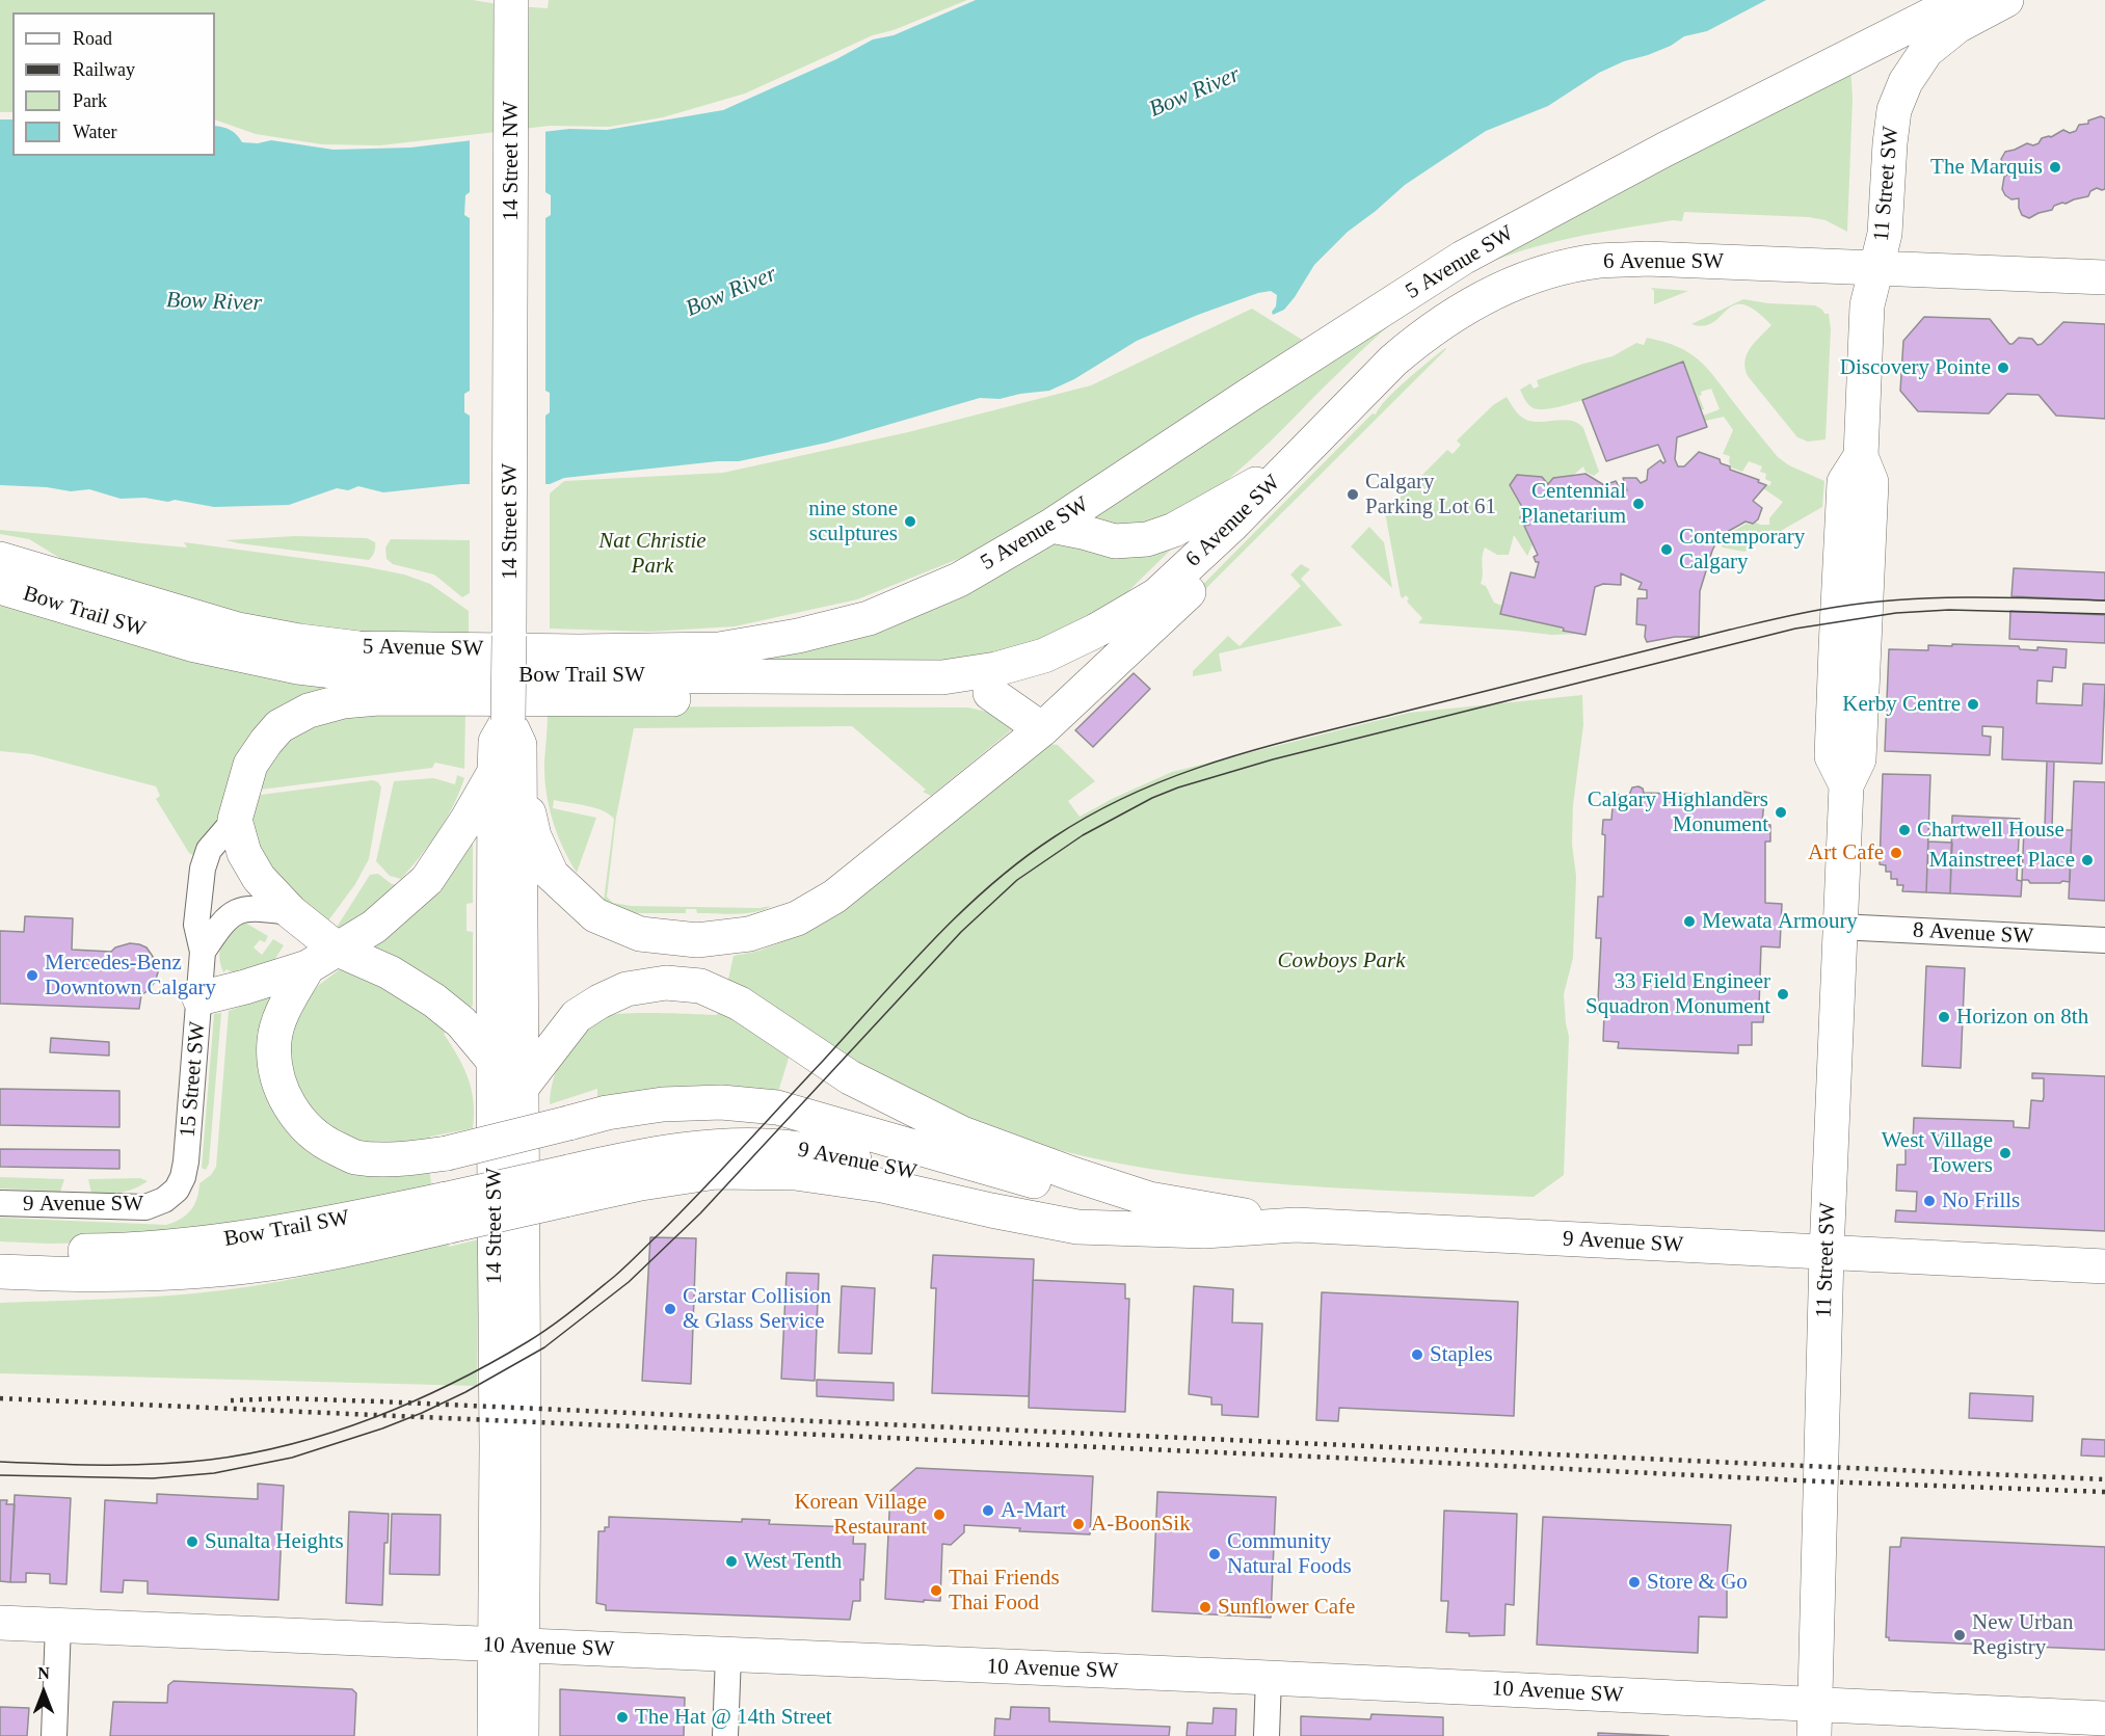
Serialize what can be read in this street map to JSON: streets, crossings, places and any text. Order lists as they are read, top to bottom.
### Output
{
  "streets": {
    "main road": [
      "14 Street NW",
      "11 Street SW",
      "6 Avenue SW",
      "5 Avenue SW",
      "14 Street SW",
      "Bow Trail SW",
      "9 Avenue SW",
      "10 Avenue SW"
    ],
    "street": ["8 Avenue SW", "15 Street SW"]
  },
  "crossings": [
    ["14 Street NW", "14 Street SW"],
    ["11 Street SW", "6 Avenue SW"],
    ["11 Street SW", "8 Avenue SW"],
    ["11 Street SW", "9 Avenue SW"],
    ["11 Street SW", "10 Avenue SW"],
    ["6 Avenue SW", "Bow Trail SW"],
    ["14 Street SW", "10 Avenue SW"],
    ["Bow Trail SW", "9 Avenue SW"],
    ["15 Street SW", "9 Avenue SW"]
  ],
  "water": ["Bow River"],
  "parks": ["Nat Christie Park", "Cowboys Park"],
  "places": [
    "The Marquis",
    "Discovery Pointe",
    "Calgary Parking Lot 61",
    "Centennial Planetarium",
    "nine stone sculptures",
    "Contemporary Calgary",
    "Kerby Centre",
    "Calgary Highlanders Monument",
    "Chartwell House",
    "Art Cafe",
    "Mainstreet Place",
    "Mewata Armoury",
    "Mercedes-Benz Downtown Calgary",
    "33 Field Engineer Squadron Monument",
    "Horizon on 8th",
    "West Village Towers",
    "No Frills",
    "Carstar Collision & Glass Service",
    "Staples",
    "A-Mart",
    "Korean Village Restaurant",
    "A-BoonSik",
    "Sunalta Heights",
    "Community Natural Foods",
    "West Tenth",
    "Store & Go",
    "Thai Friends Thai Food",
    "Sunflower Cafe",
    "New Urban Registry",
    "The Hat @ 14th Street"
  ],
  "legend": [
    "Road",
    "Railway",
    "Park",
    "Water"
  ],
  "north": "top"
}
